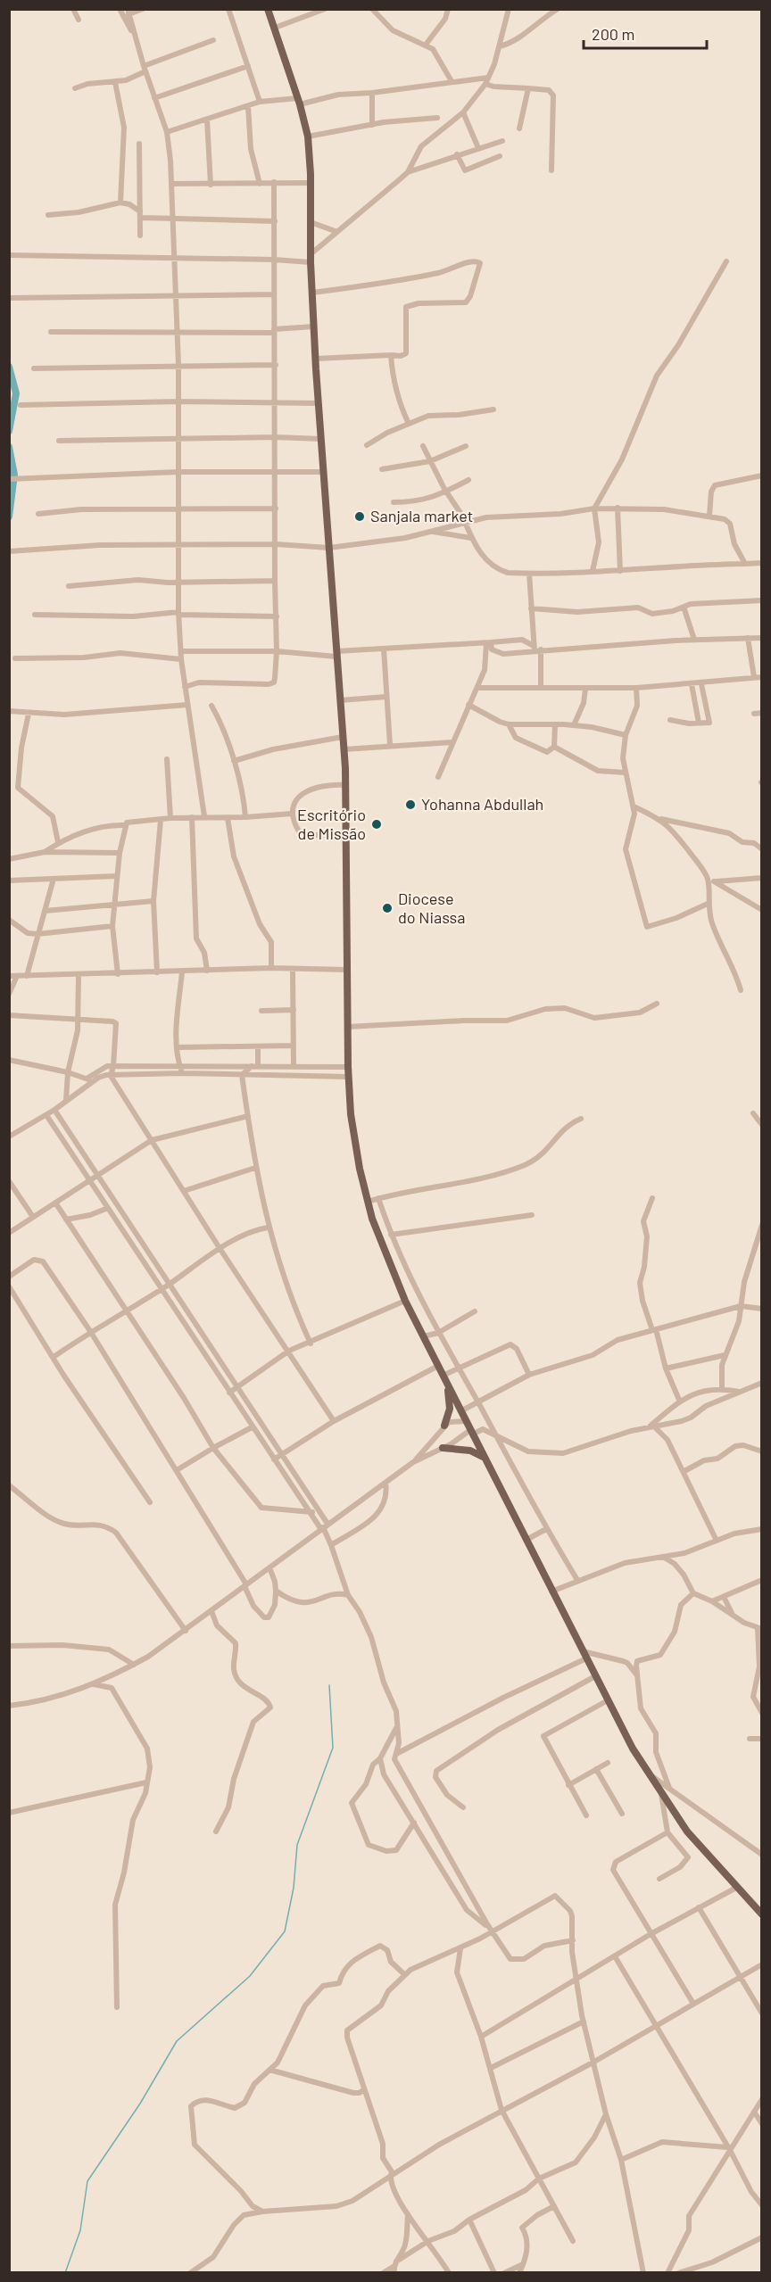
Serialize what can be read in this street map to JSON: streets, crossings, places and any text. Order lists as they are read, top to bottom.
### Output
{
  "places": [
    "Sanjala market",
    "Yohanna Abdullah",
    "Escritório de Missão",
    "Diocese do Niassa"
  ],
  "scale_bar": "200 m"
}
